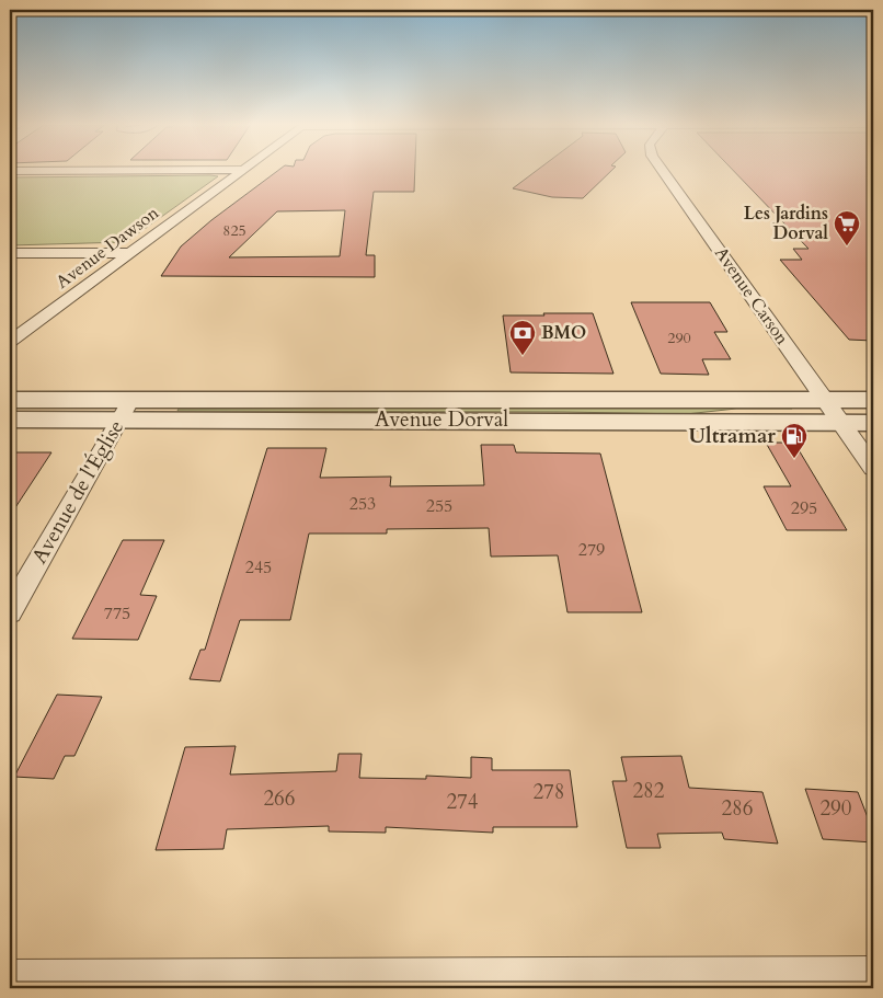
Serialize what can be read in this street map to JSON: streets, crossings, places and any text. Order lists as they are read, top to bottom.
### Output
{
  "streets": {
    "street": [
      "Avenue Dawson",
      "Avenue Carson",
      "Avenue Dorval",
      "Avenue de l'Église"
    ]
  },
  "crossings": [
    ["Avenue Carson", "Avenue Dorval"],
    ["Avenue Dorval", "Avenue de l'Église"]
  ],
  "places": {
    "supermarket": ["Les Jardins Dorval"],
    "bank": ["BMO"],
    "fuel station": ["Ultramar"]
  },
  "house_numbers": [
    "825",
    "290",
    "253",
    "255",
    "295",
    "279",
    "245",
    "775",
    "282",
    "278",
    "266",
    "274",
    "286",
    "290"
  ]
}
